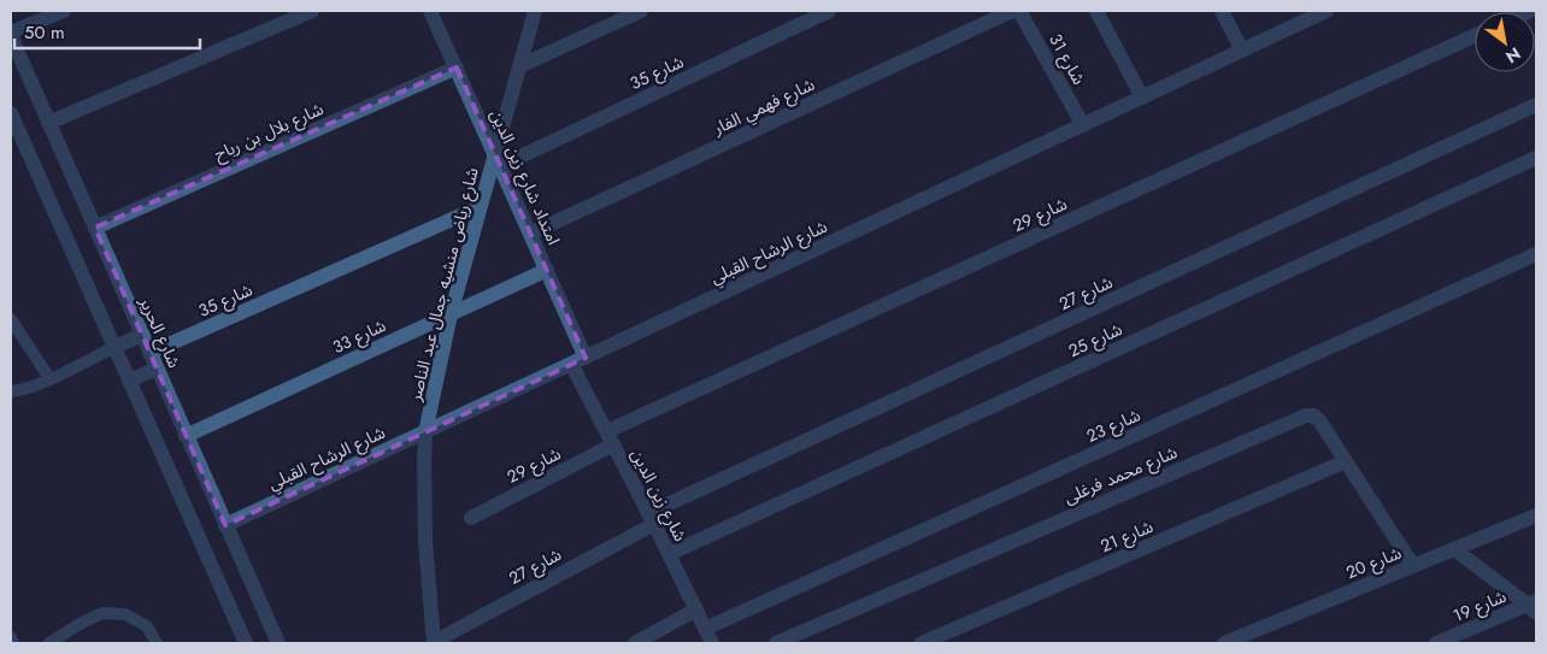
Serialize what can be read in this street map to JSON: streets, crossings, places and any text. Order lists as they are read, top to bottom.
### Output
{
  "streets": {
    "street": [
      "شارع 31",
      "شارع 35",
      "شارع فهمي الفار",
      "شارع بلال بن رباح",
      "امتداد شارع زين الدين",
      "شارع 29",
      "شارع الرشاح القبلي",
      "شارع رياض منشيه جمال عبد الناصر",
      "شارع 27",
      "شارع الحرير",
      "شارع 33",
      "شارع 25",
      "شارع 23",
      "شارع محمد فرغلى",
      "شارع زين الدين",
      "شارع 21",
      "شارع 20",
      "شارع 19"
    ]
  },
  "crossings": [
    ["شارع 31", "شارع الرشاح القبلي"],
    ["شارع 35", "امتداد شارع زين الدين"],
    ["شارع 35", "شارع رياض منشيه جمال عبد الناصر"],
    ["شارع 35", "شارع الحرير"],
    ["شارع فهمي الفار", "امتداد شارع زين الدين"],
    ["شارع بلال بن رباح", "امتداد شارع زين الدين"],
    ["شارع بلال بن رباح", "شارع الحرير"],
    ["امتداد شارع زين الدين", "شارع الرشاح القبلي"],
    ["امتداد شارع زين الدين", "شارع رياض منشيه جمال عبد الناصر"],
    ["امتداد شارع زين الدين", "شارع 33"],
    ["شارع 29", "شارع زين الدين"],
    ["شارع الرشاح القبلي", "شارع رياض منشيه جمال عبد الناصر"],
    ["شارع الرشاح القبلي", "شارع الحرير"],
    ["شارع الرشاح القبلي", "شارع زين الدين"],
    ["شارع رياض منشيه جمال عبد الناصر", "شارع 27"],
    ["شارع رياض منشيه جمال عبد الناصر", "شارع 33"],
    ["شارع 27", "شارع زين الدين"],
    ["شارع الحرير", "شارع 33"],
    ["شارع 25", "شارع زين الدين"],
    ["شارع 23", "شارع زين الدين"],
    ["شارع محمد فرغلى", "شارع 21"],
    ["شارع محمد فرغلى", "شارع 20"]
  ],
  "scale_bar": "50 m",
  "north": "bottom right"
}
